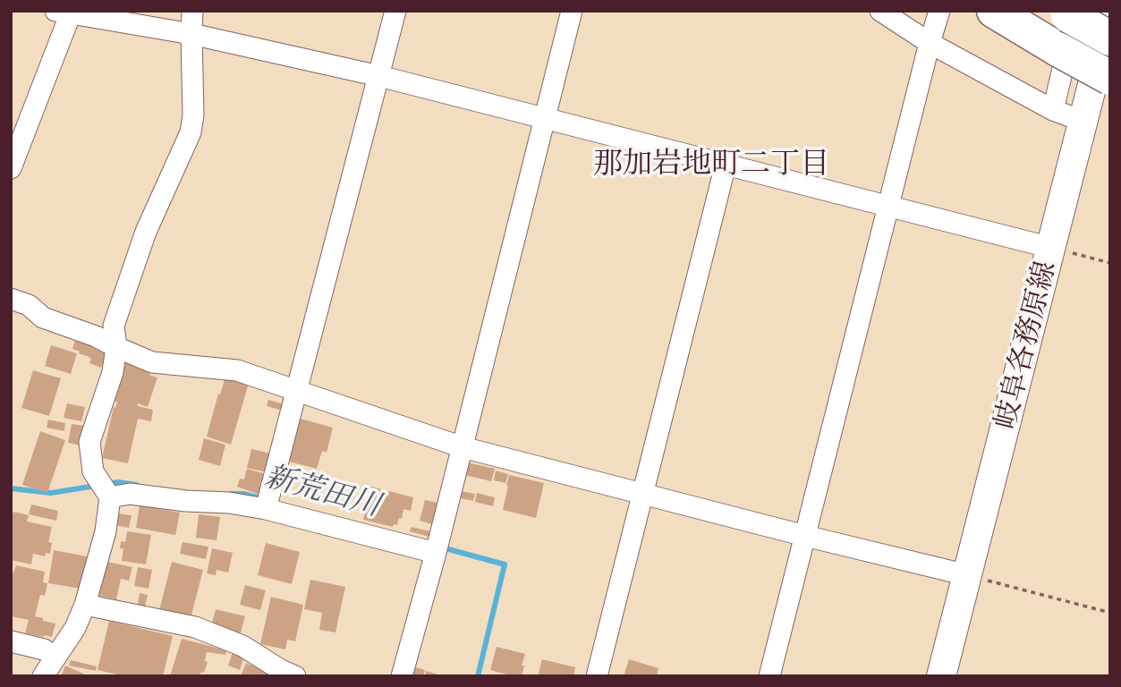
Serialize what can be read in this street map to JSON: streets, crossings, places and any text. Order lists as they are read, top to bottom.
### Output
{
  "streets": {
    "main road": ["岐阜各務原線"]
  },
  "districts": ["那加岩地町二丁目"],
  "water": ["新荒田川"]
}
